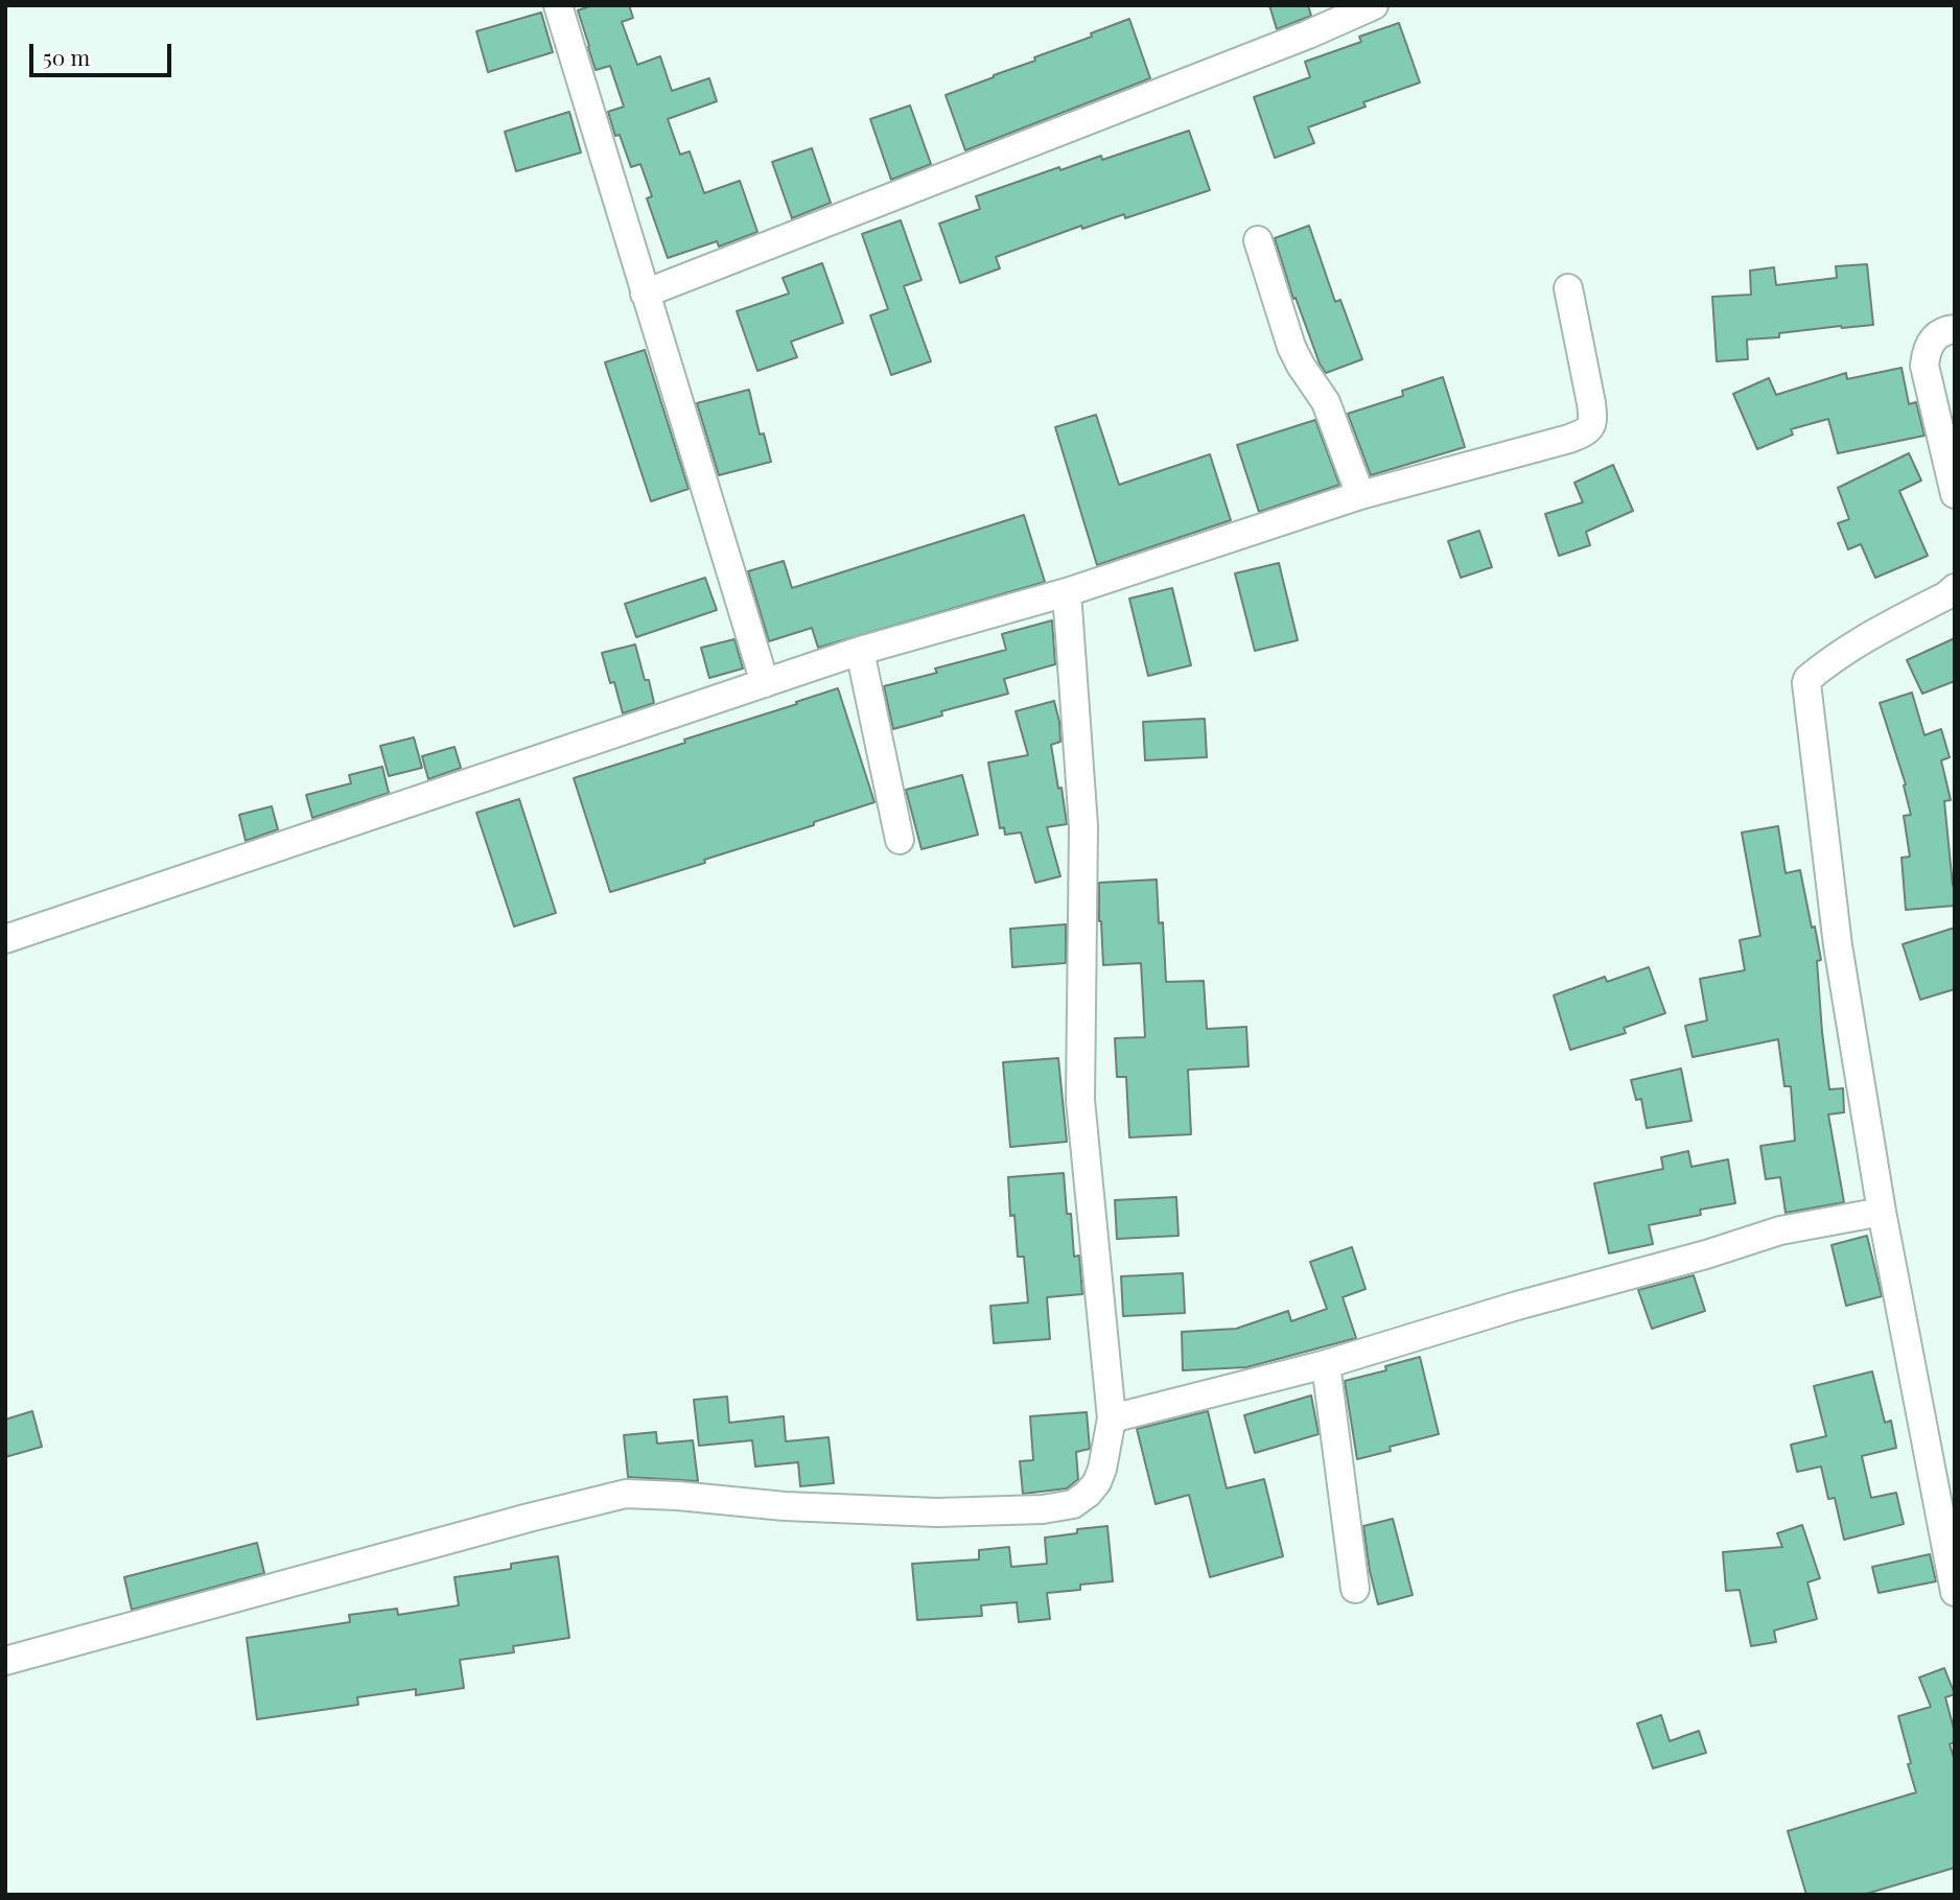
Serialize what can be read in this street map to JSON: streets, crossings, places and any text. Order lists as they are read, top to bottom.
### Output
{
  "scale_bar": "50 m"
}
